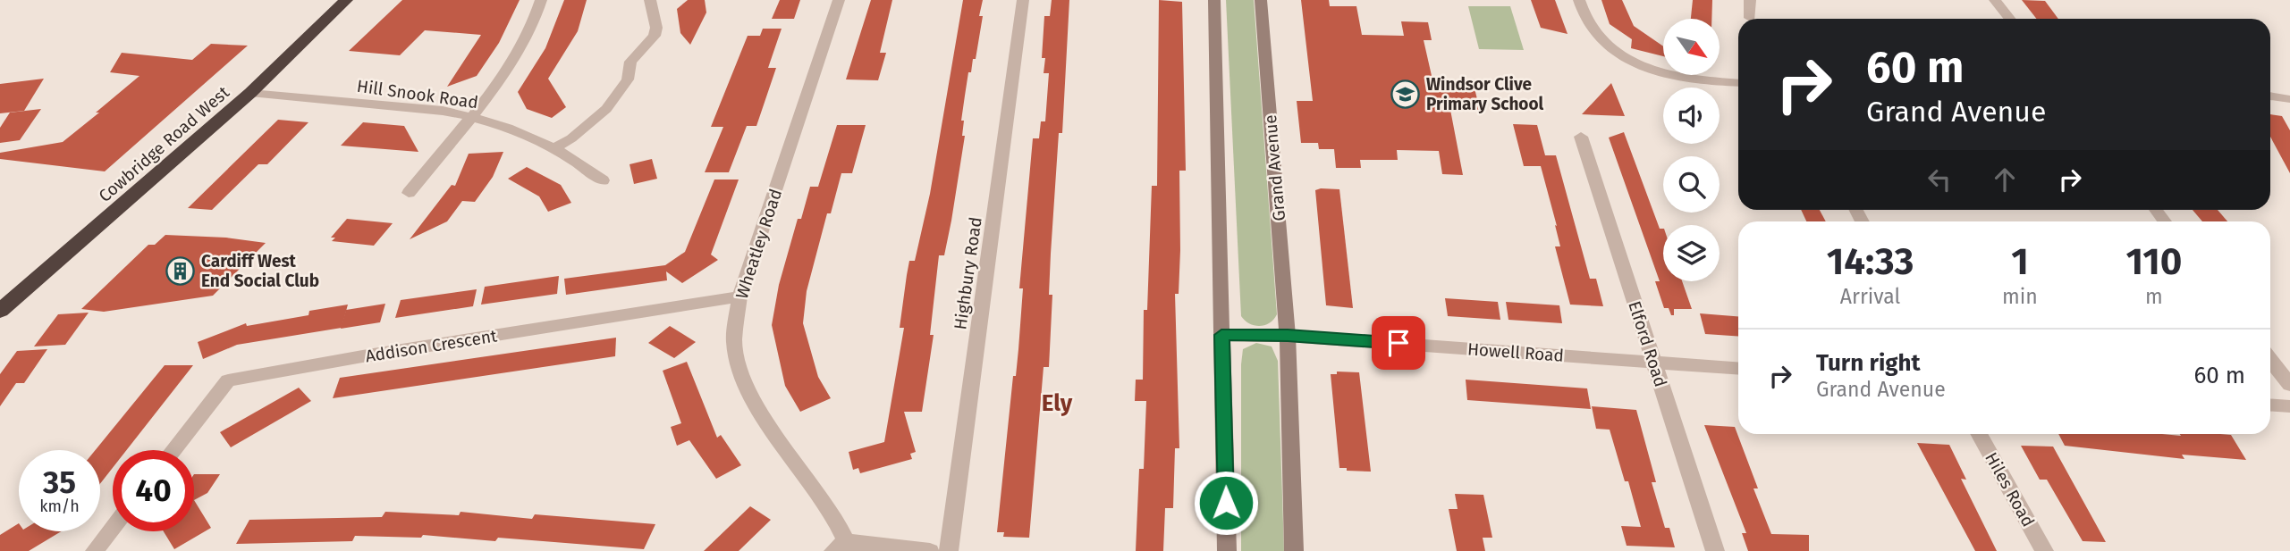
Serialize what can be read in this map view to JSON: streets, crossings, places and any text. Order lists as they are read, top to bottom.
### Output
{
  "streets": {
    "highway": ["Cowbridge Road West"],
    "street": [
      "Hill Snook Road",
      "Grand Avenue",
      "Wheatley Road",
      "Highbury Road",
      "Elford Road",
      "Addison Crescent",
      "Howell Road",
      "Hiles Road"
    ]
  },
  "crossings": [
    ["Hill Snook Road", "Cowbridge Road West"],
    ["Grand Avenue", "Howell Road"],
    ["Wheatley Road", "Addison Crescent"],
    ["Elford Road", "Howell Road"]
  ],
  "districts": ["Ely"],
  "places": {
    "school or university": ["Windsor Clive Primary School"],
    "building": ["Cardiff West End Social Club"]
  },
  "north": "bottom right",
  "page": {
    "turn": ["60 m", "Grand Avenue"],
    "eta": [
      "14:33",
      "Arrival",
      "1",
      "min",
      "110",
      "m"
    ],
    "list": [
      {
        "name": "Turn right",
        "note": "Grand Avenue",
        "value": "60 m"
      }
    ],
    "speed": "35 km/h",
    "limit": "40"
  }
}
